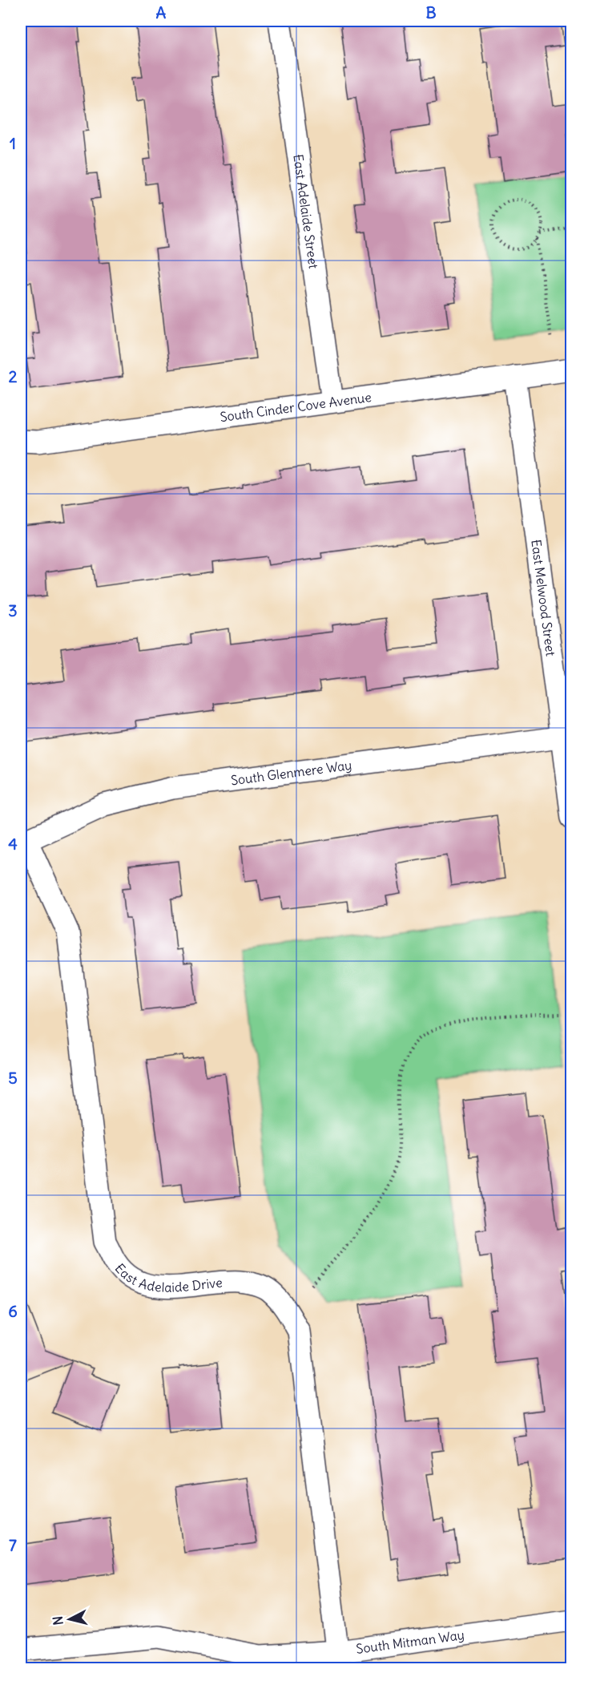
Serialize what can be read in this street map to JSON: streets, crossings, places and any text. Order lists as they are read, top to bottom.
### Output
{
  "streets": {
    "street": [
      "East Adelaide Street",
      "South Cinder Cove Avenue",
      "East Melwood Street",
      "South Glenmere Way",
      "East Adelaide Drive",
      "South Mitman Way"
    ]
  },
  "crossings": [
    ["East Adelaide Street", "South Cinder Cove Avenue"],
    ["South Cinder Cove Avenue", "East Melwood Street"],
    ["East Melwood Street", "South Glenmere Way"],
    ["South Glenmere Way", "East Adelaide Drive"],
    ["East Adelaide Drive", "South Mitman Way"]
  ],
  "north": "left",
  "grid": {
    "columns": ["A", "B"],
    "rows": [
      "1",
      "2",
      "3",
      "4",
      "5",
      "6",
      "7"
    ]
  }
}
